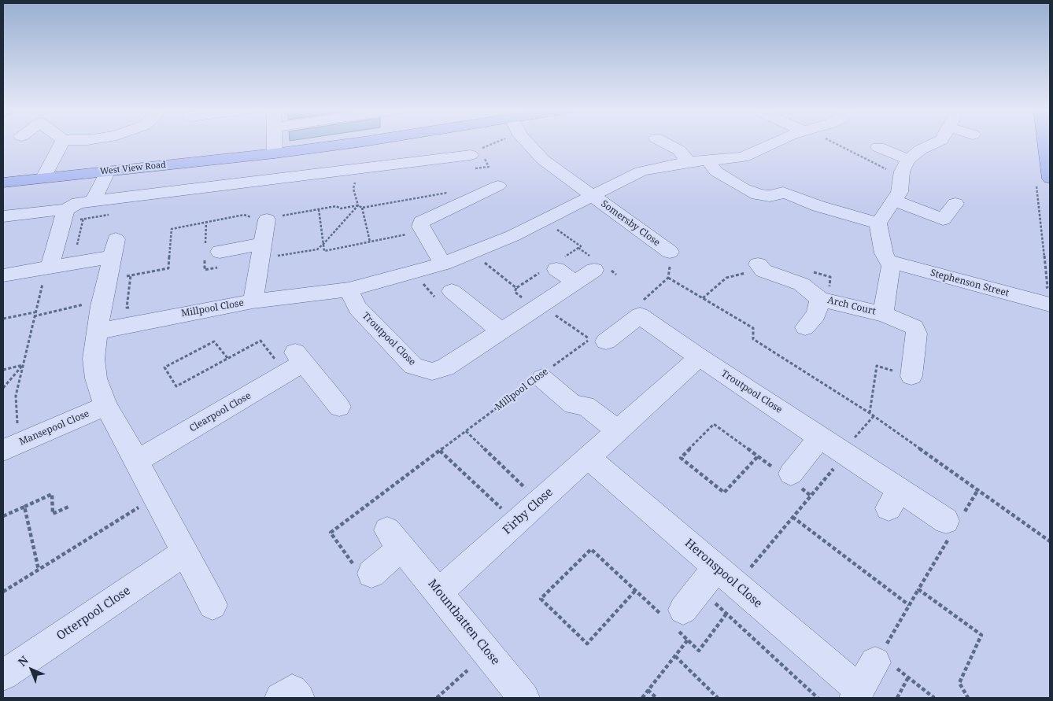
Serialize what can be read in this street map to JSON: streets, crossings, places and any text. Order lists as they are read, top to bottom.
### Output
{
  "streets": {
    "main road": ["West View Road"],
    "street": [
      "Somersby Close",
      "Stephenson Street",
      "Arch Court",
      "Millpool Close",
      "Troutpool Close",
      "Clearpool Close",
      "Mansepool Close",
      "Firby Close",
      "Heronspool Close",
      "Otterpool Close",
      "Mountbatten Close"
    ]
  },
  "crossings": [
    ["Somersby Close", "Millpool Close"],
    ["Stephenson Street", "Arch Court"],
    ["Millpool Close", "Troutpool Close"],
    ["Millpool Close", "Mountbatten Close"],
    ["Troutpool Close", "Firby Close"],
    ["Firby Close", "Heronspool Close"],
    ["Firby Close", "Mountbatten Close"]
  ],
  "north": "top left"
}
